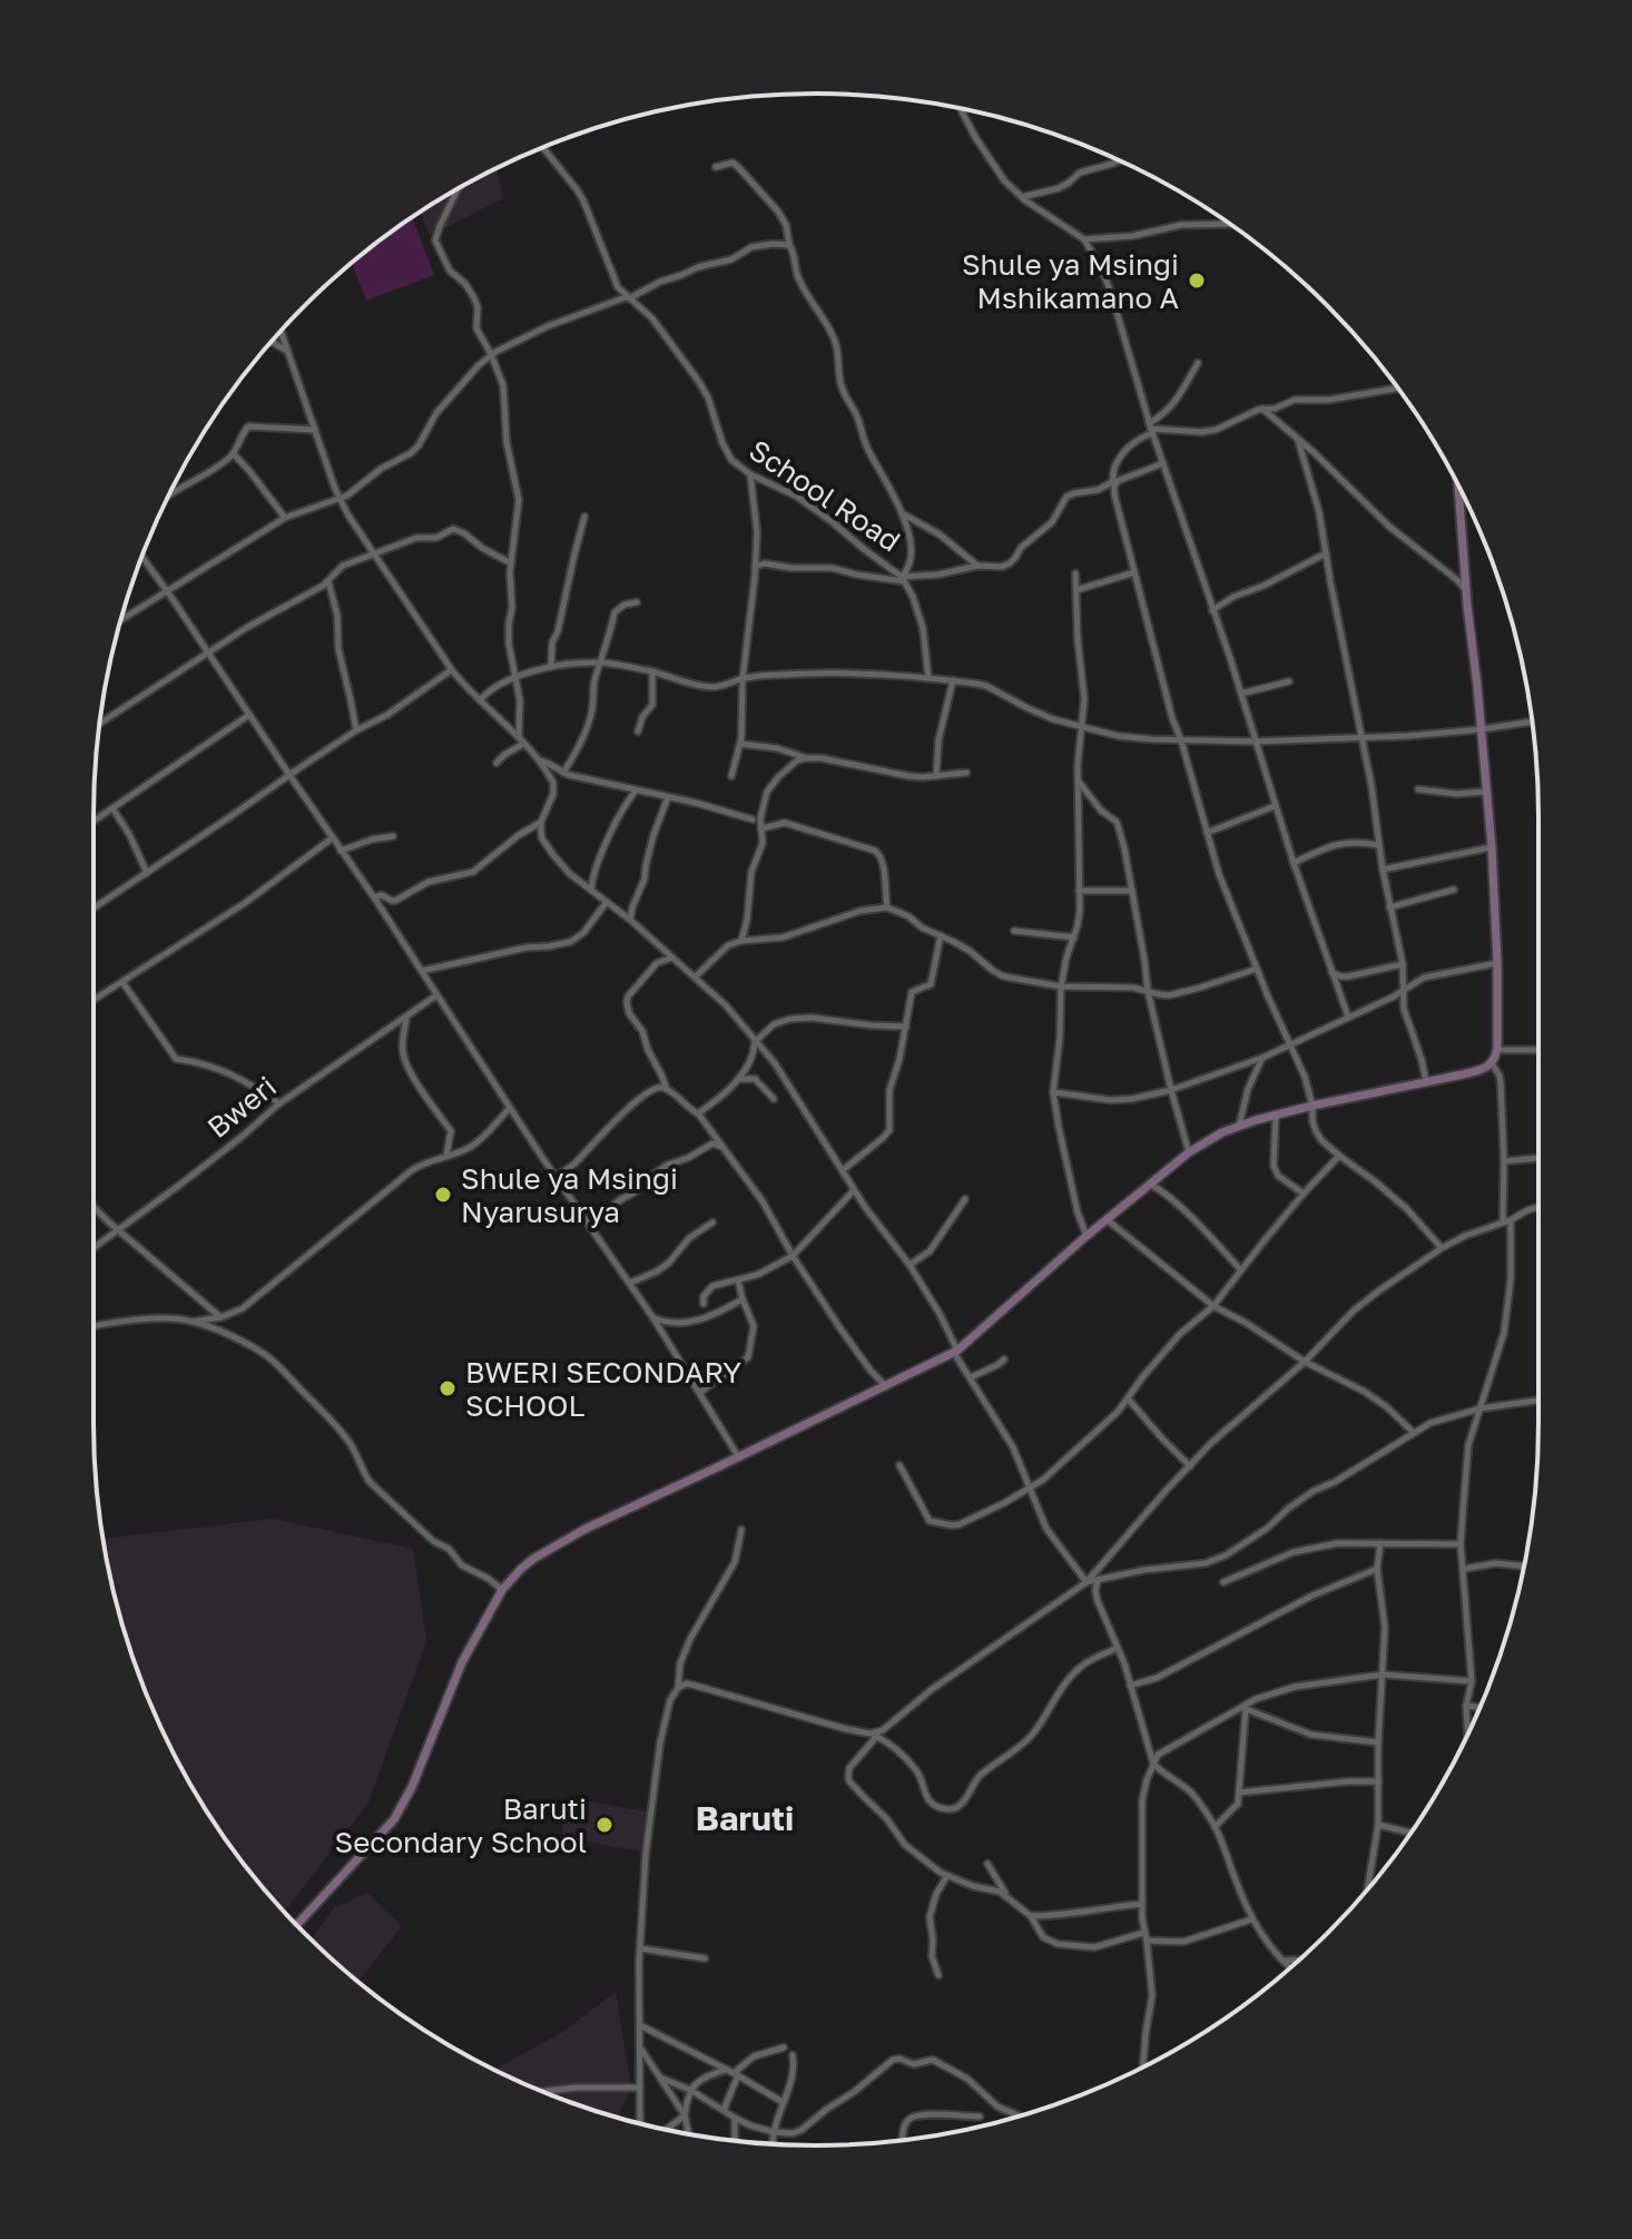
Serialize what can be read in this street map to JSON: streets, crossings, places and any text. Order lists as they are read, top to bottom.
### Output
{
  "streets": {
    "street": ["School Road", "Bweri"]
  },
  "districts": ["Baruti"],
  "places": [
    "Shule ya Msingi Mshikamano A",
    "Shule ya Msingi Nyarusurya",
    "BWERI SECONDARY SCHOOL",
    "Baruti Secondary School"
  ]
}
